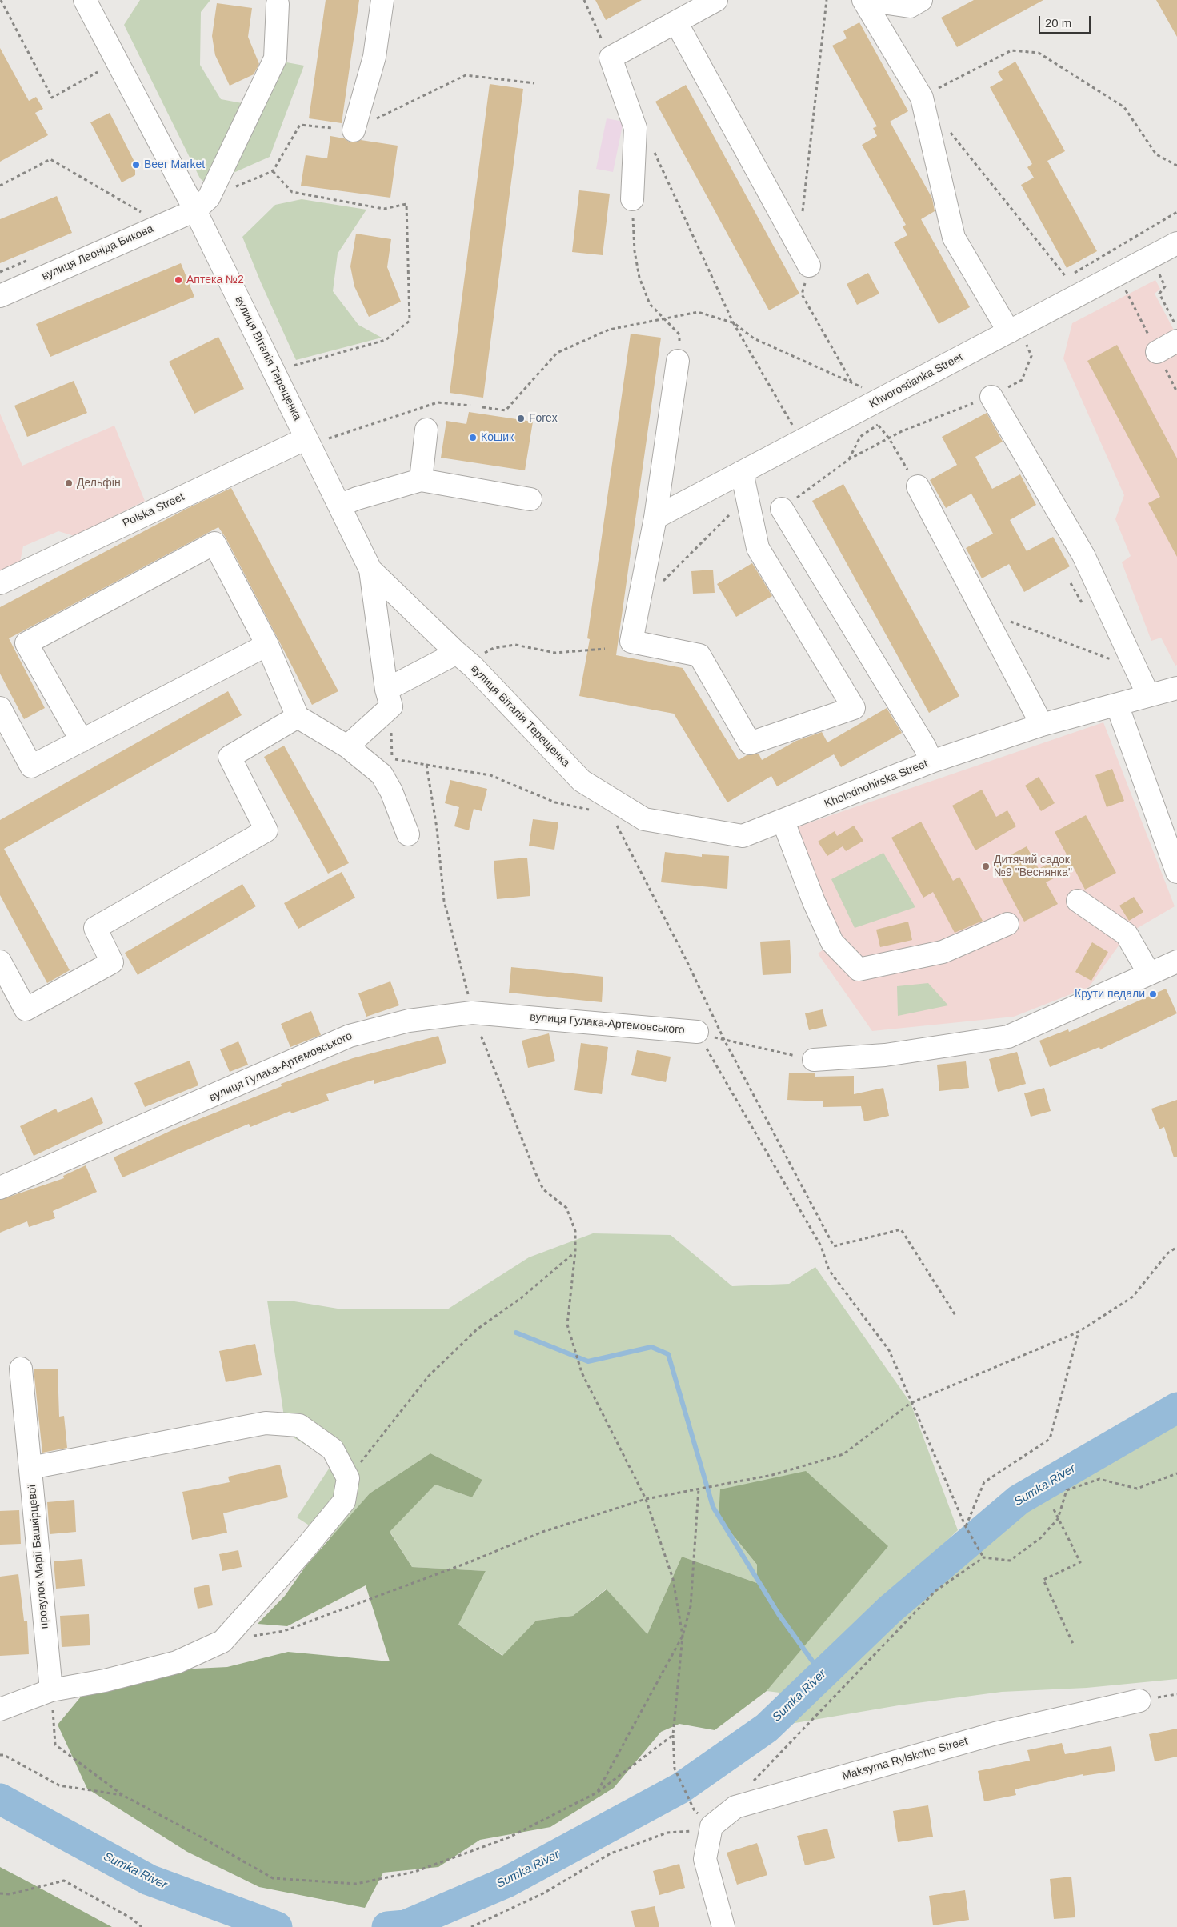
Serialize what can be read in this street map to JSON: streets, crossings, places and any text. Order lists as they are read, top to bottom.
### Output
{
  "streets": {
    "street": [
      "вулиця Леоніда Бикова",
      "вулиця Віталія Терещенка",
      "Khvorostianka Street",
      "Polska Street",
      "Kholodnohirska Street",
      "вулиця Гулака-Артемовського",
      "провулок Марії Башкірцевої",
      "Maksyma Rylskoho Street"
    ]
  },
  "crossings": [
    ["вулиця Леоніда Бикова", "вулиця Віталія Терещенка"],
    ["вулиця Віталія Терещенка", "Polska Street"],
    ["вулиця Віталія Терещенка", "Kholodnohirska Street"]
  ],
  "water": ["Sumka River"],
  "places": [
    "Beer Market",
    "Аптека №2",
    "Forex",
    "Кошик",
    "Дельфін",
    "Дитячий садок №9 \"Веснянка\"",
    "Крути педали"
  ],
  "scale_bar": "20 m"
}
